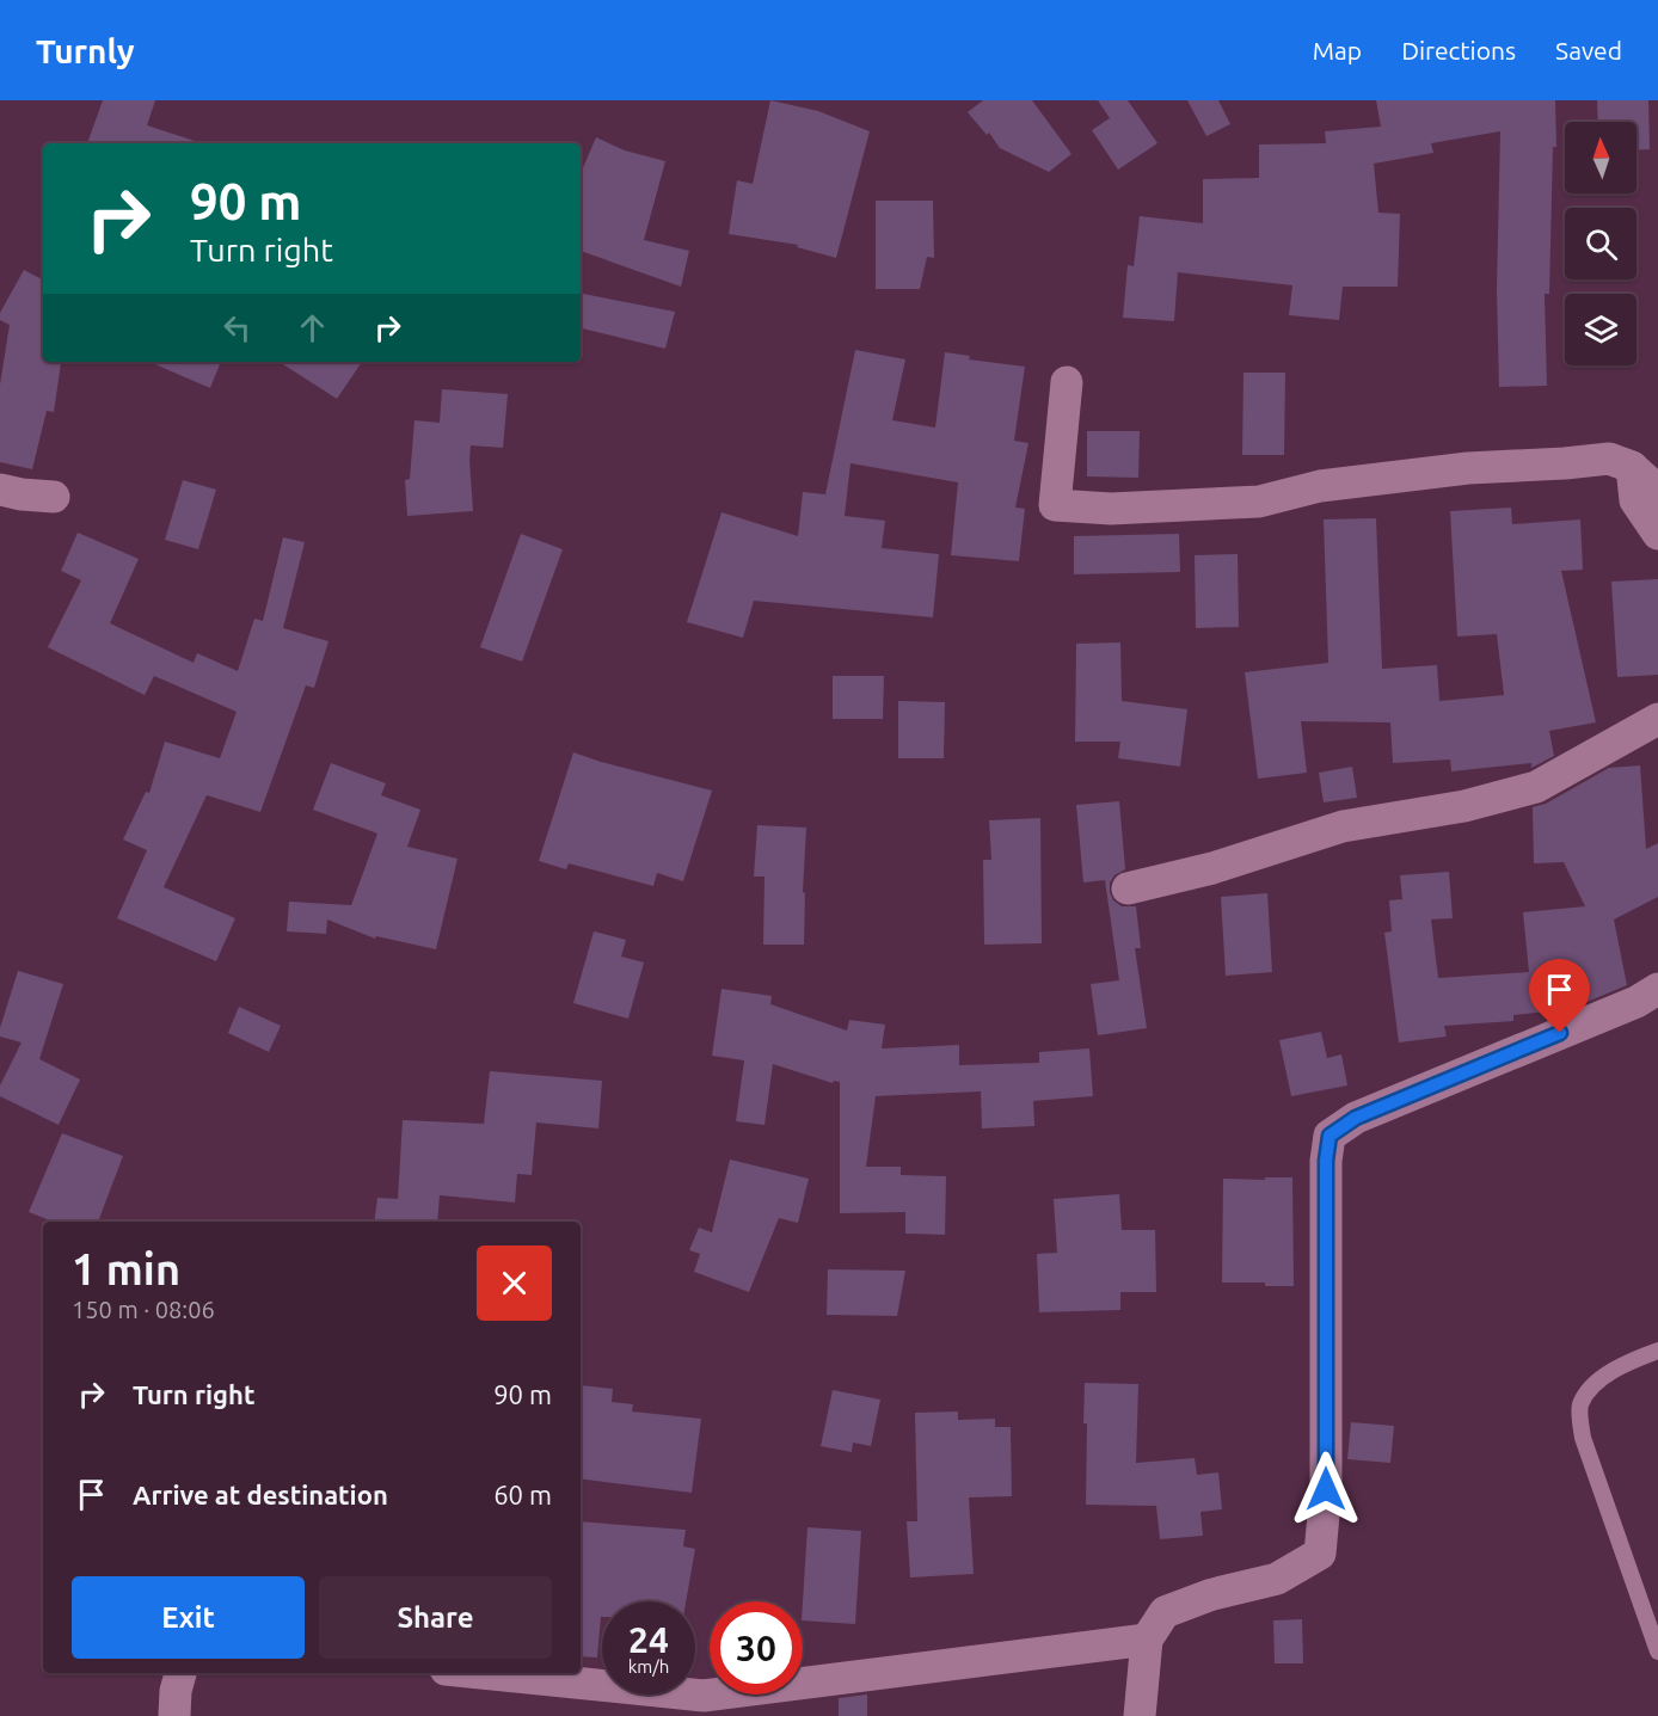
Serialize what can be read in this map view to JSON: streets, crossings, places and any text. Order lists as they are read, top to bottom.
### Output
{
  "north": "top",
  "page": {
    "header": "Turnly",
    "nav": ["Map", "Directions", "Saved"],
    "turn": ["90 m", "Turn right"],
    "heading": ["1 min", "150 m · 08:06"],
    "list": [
      {
        "name": "Turn right",
        "value": "90 m"
      },
      {
        "name": "Arrive at destination",
        "value": "60 m"
      }
    ],
    "buttons": ["Exit", "Share"],
    "speed": "24 km/h",
    "limit": "30"
  }
}
